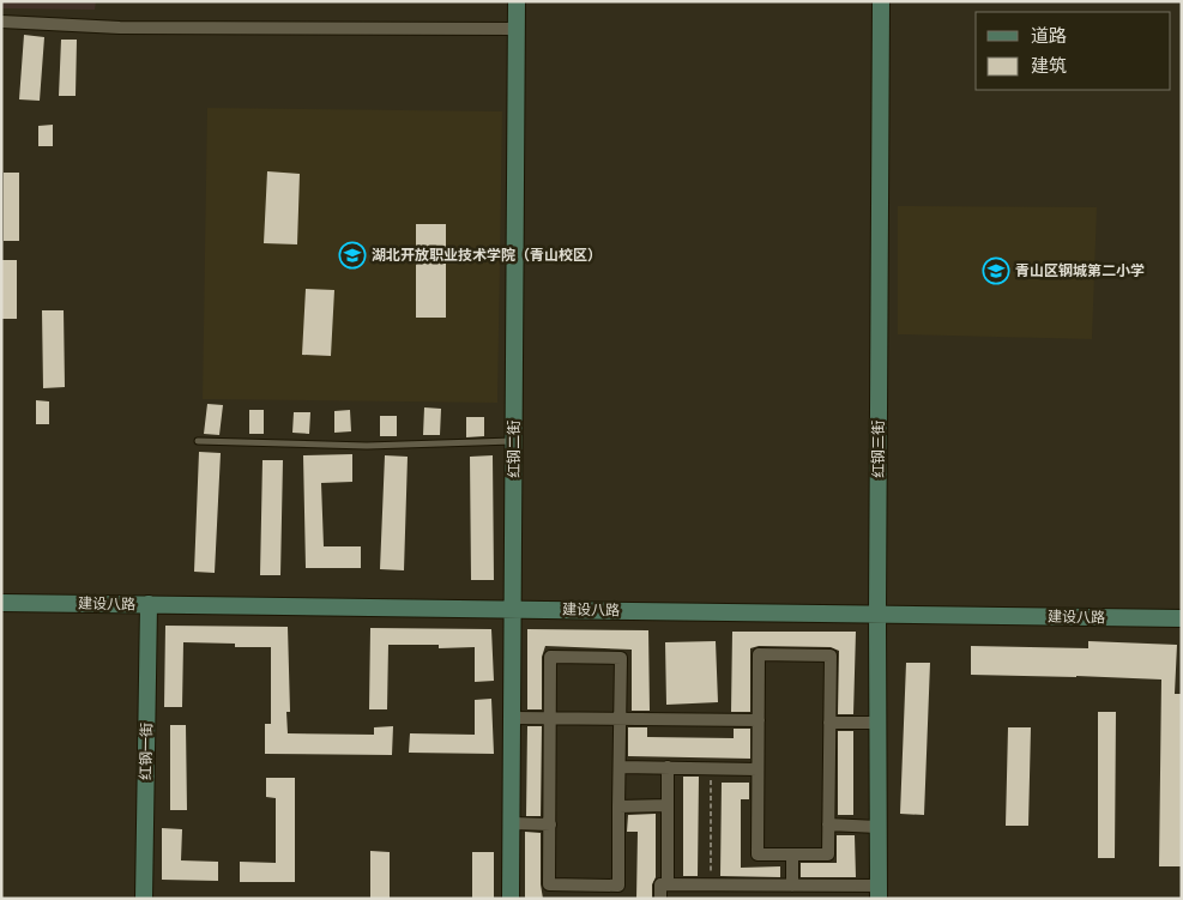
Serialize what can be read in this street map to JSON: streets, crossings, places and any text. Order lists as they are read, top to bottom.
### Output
{
  "streets": {
    "street": [
      "红钢二街",
      "红钢三街",
      "建设八路",
      "红钢一街"
    ]
  },
  "crossings": [
    ["红钢二街", "建设八路"],
    ["红钢三街", "建设八路"],
    ["建设八路", "红钢一街"]
  ],
  "places": {
    "school or university": ["湖北开放职业技术学院（青山校区）", "青山区钢城第二小学"]
  },
  "legend": ["道路", "建筑"]
}
